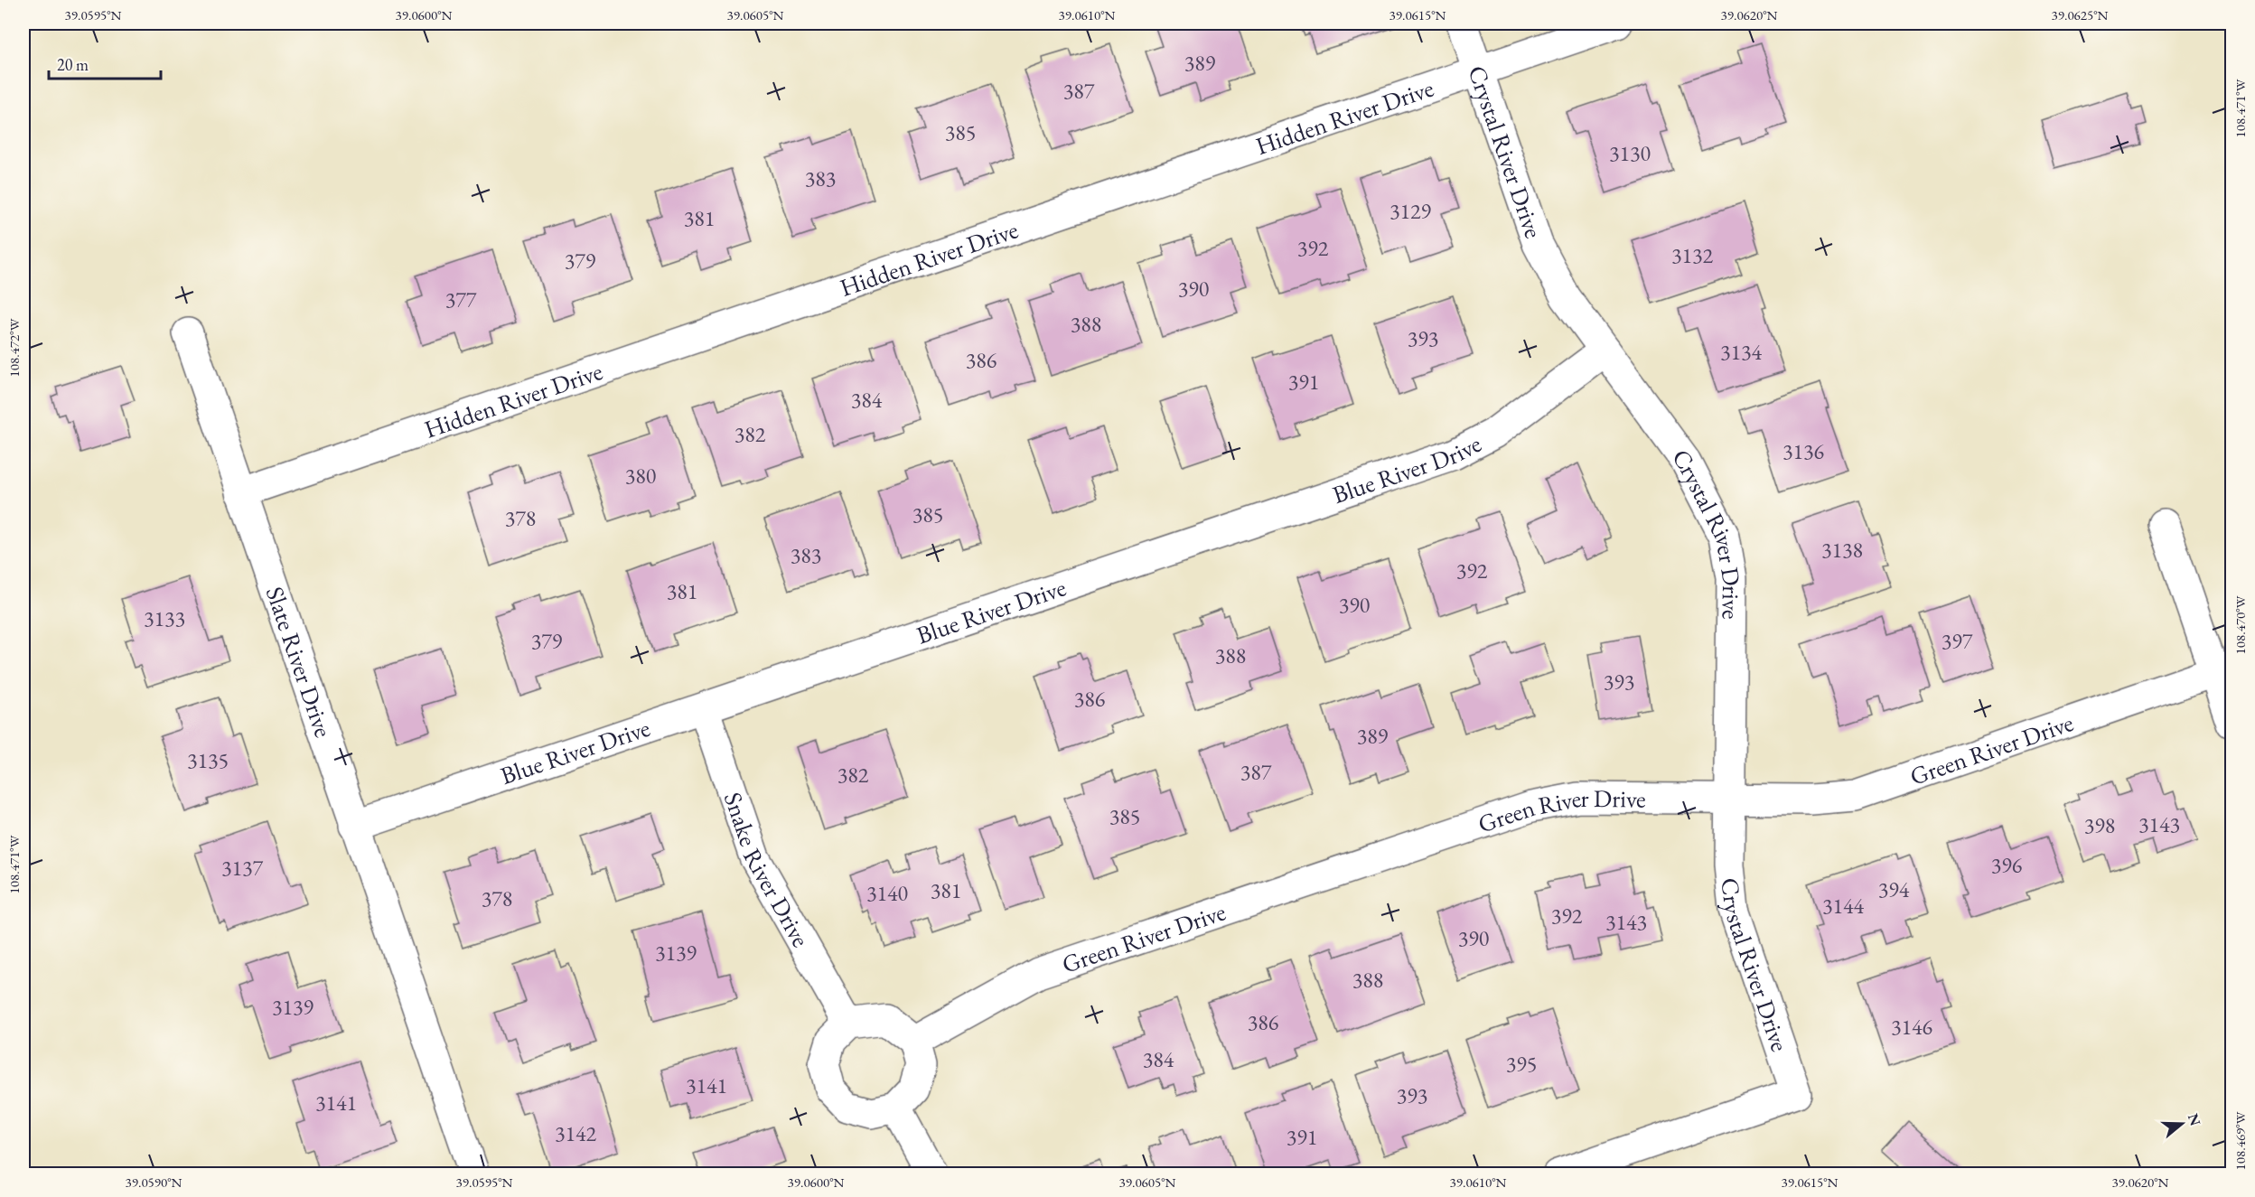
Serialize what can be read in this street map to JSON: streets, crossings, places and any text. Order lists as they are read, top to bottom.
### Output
{
  "streets": {
    "street": [
      "Hidden River Drive",
      "Crystal River Drive",
      "Blue River Drive",
      "Slate River Drive",
      "Green River Drive",
      "Snake River Drive"
    ]
  },
  "crossings": [
    ["Hidden River Drive", "Crystal River Drive"],
    ["Hidden River Drive", "Slate River Drive"],
    ["Crystal River Drive", "Blue River Drive"],
    ["Crystal River Drive", "Green River Drive"],
    ["Blue River Drive", "Slate River Drive"],
    ["Blue River Drive", "Snake River Drive"],
    ["Green River Drive", "Snake River Drive"]
  ],
  "house_numbers": [
    "389",
    "387",
    "385",
    "3130",
    "383",
    "3129",
    "381",
    "392",
    "3132",
    "379",
    "390",
    "377",
    "388",
    "393",
    "3134",
    "386",
    "391",
    "384",
    "382",
    "3136",
    "380",
    "385",
    "378",
    "3138",
    "383",
    "392",
    "381",
    "390",
    "3133",
    "379",
    "397",
    "388",
    "393",
    "386",
    "389",
    "3135",
    "387",
    "382",
    "385",
    "3143",
    "398",
    "396",
    "3137",
    "394",
    "381",
    "3140",
    "378",
    "3144",
    "392",
    "3143",
    "390",
    "3139",
    "388",
    "3139",
    "386",
    "3146",
    "384",
    "395",
    "3141",
    "393",
    "3141",
    "3142",
    "391"
  ],
  "scale_bar": "20 m",
  "north": "right",
  "coordinates": [
    "39.0595°N",
    "39.0600°N",
    "39.0605°N",
    "39.0610°N",
    "39.0615°N",
    "39.0620°N",
    "39.0625°N",
    "108.471°W",
    "108.472°W",
    "108.470°W",
    "108.469°W",
    "39.0590°N"
  ]
}
